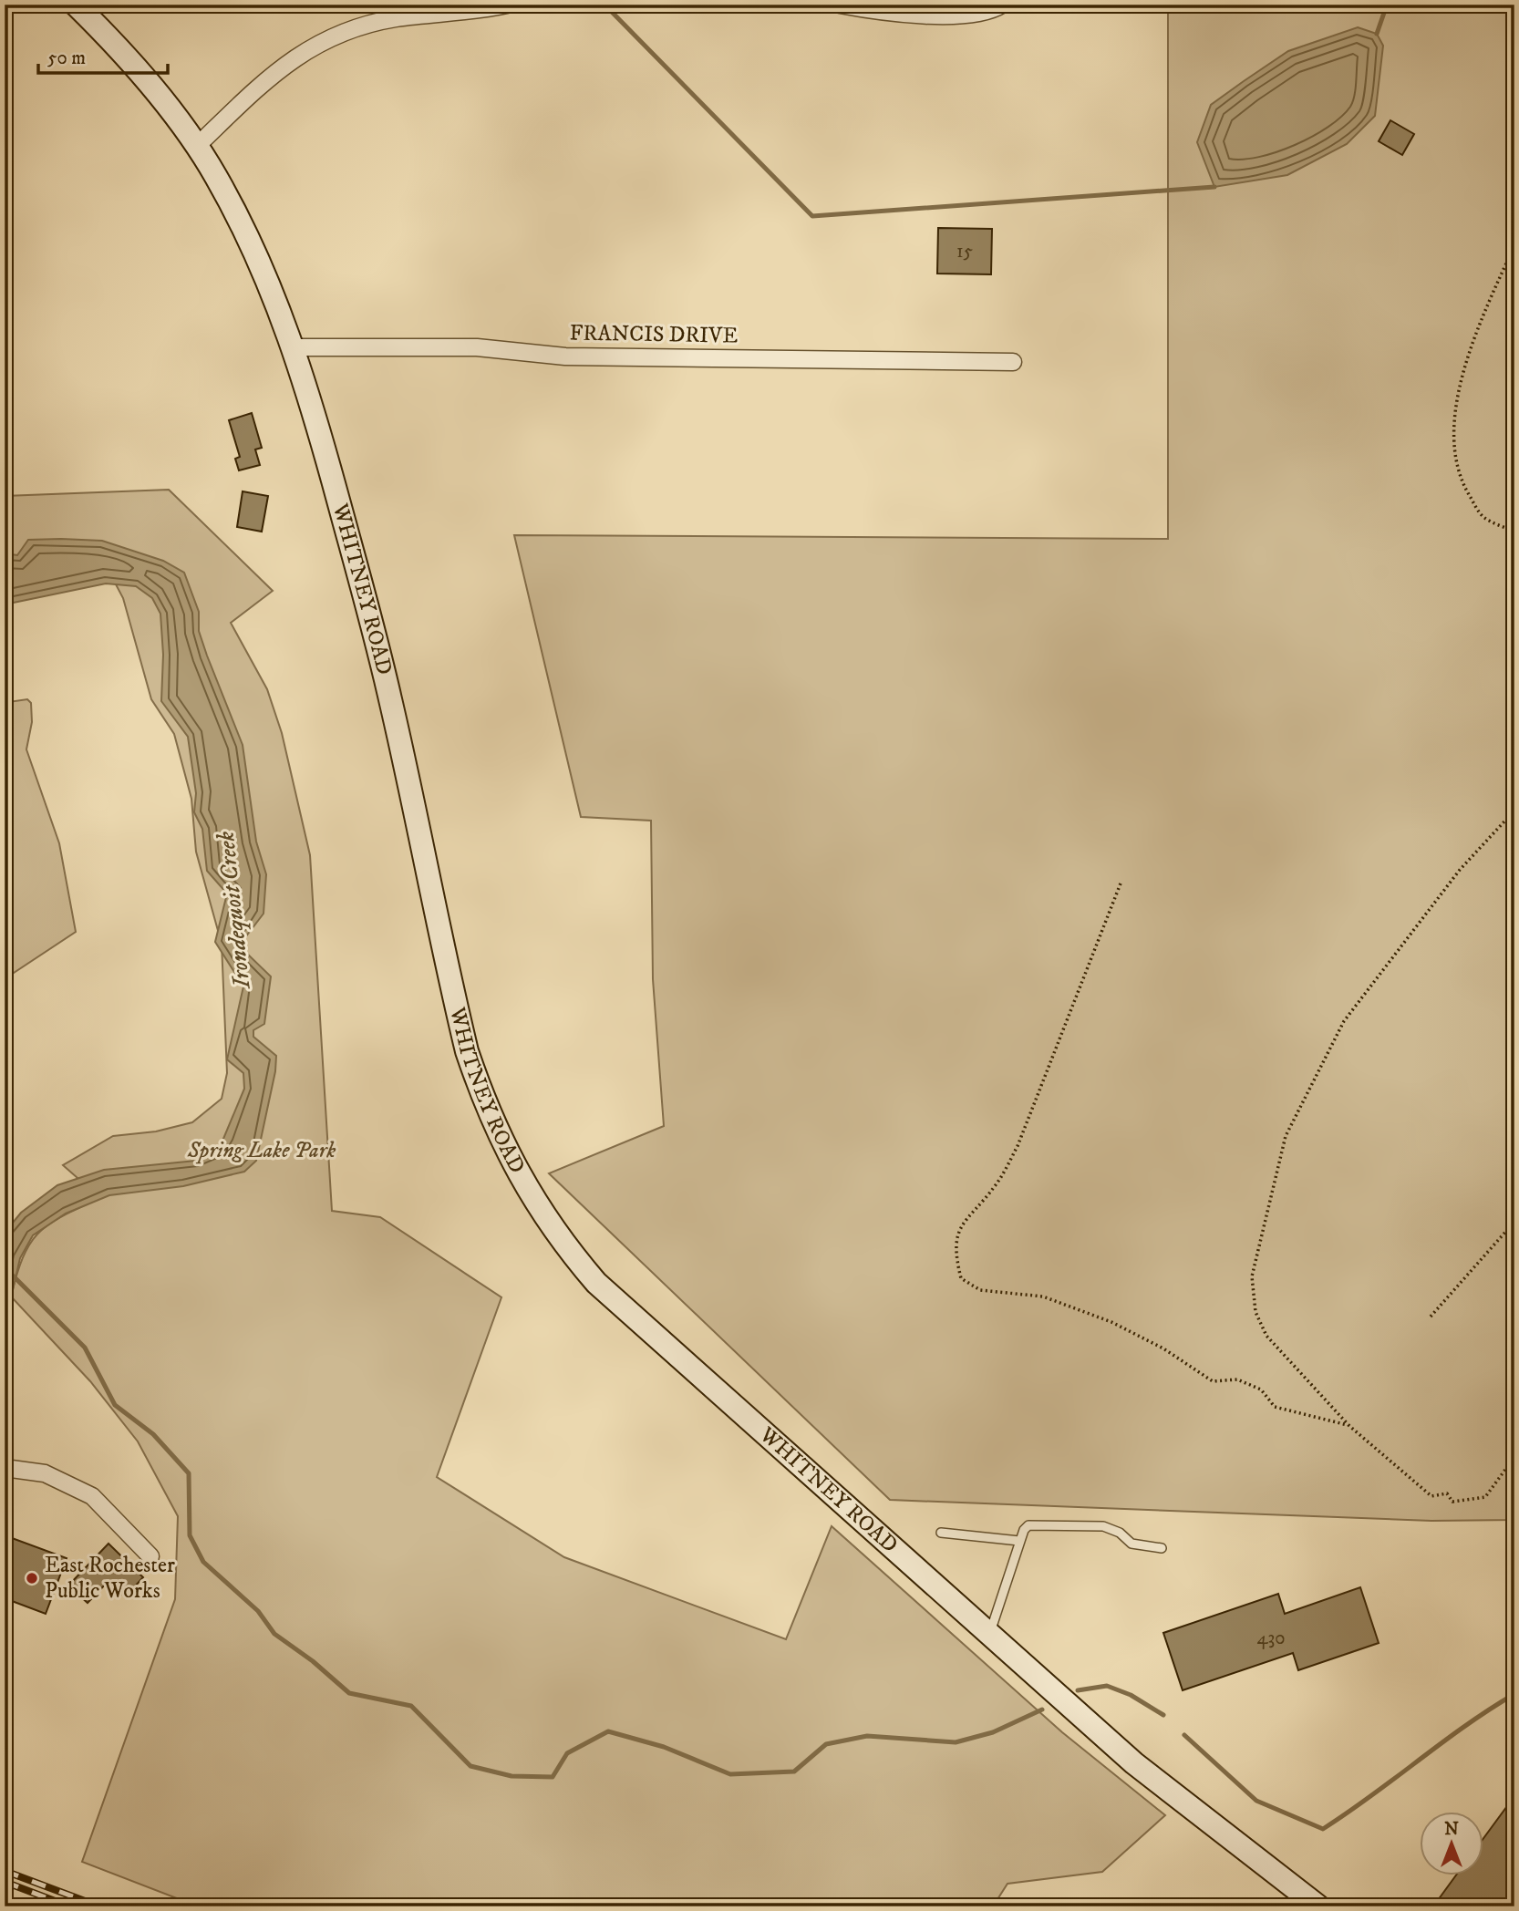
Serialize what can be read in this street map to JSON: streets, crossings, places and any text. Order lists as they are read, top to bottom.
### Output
{
  "streets": {
    "main road": ["WHITNEY ROAD"],
    "street": ["FRANCIS DRIVE"]
  },
  "crossings": [
    ["FRANCIS DRIVE", "WHITNEY ROAD"]
  ],
  "water": ["Irondequoit Creek"],
  "parks": ["Spring Lake Park"],
  "places": ["East Rochester Public Works"],
  "house_numbers": ["15", "430"],
  "scale_bar": "50 m",
  "north": "top"
}
